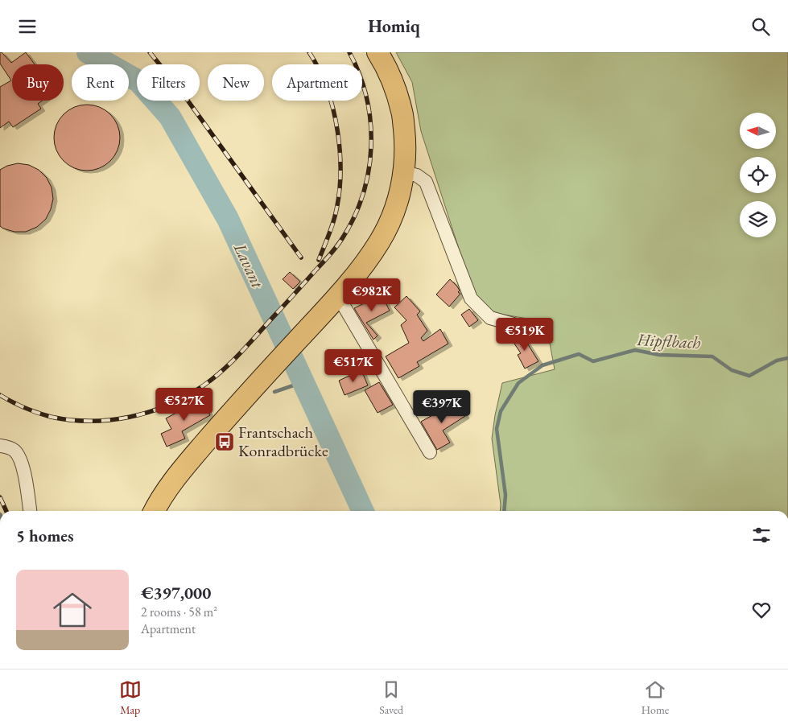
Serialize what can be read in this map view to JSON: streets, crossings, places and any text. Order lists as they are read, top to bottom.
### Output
{
  "water": ["Lavant", "Hipflbach"],
  "places": {
    "bus stop": ["Frantschach Konradbrücke"]
  },
  "north": "left",
  "page": {
    "header": "Homiq",
    "chip": [
      "Buy",
      "Rent",
      "Filters",
      "New",
      "Apartment"
    ],
    "price": [
      "€982K",
      "€519K",
      "€517K",
      "€527K",
      "€397K"
    ],
    "heading": "5 homes",
    "list": [
      {
        "name": "€397,000",
        "note": "2 rooms · 58 m² · Apartment"
      }
    ],
    "tabs": ["Map", "Saved", "Home"]
  }
}
